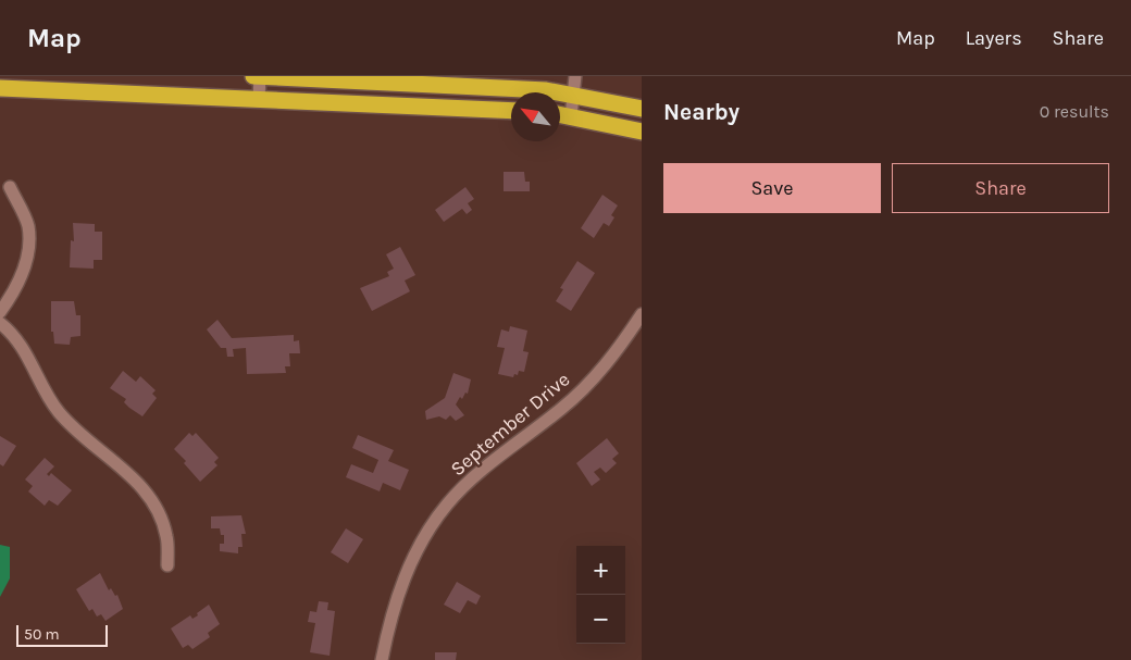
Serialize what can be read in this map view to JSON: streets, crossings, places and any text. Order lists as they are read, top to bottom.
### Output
{
  "streets": {
    "street": ["September Drive"]
  },
  "scale_bar": "50 m",
  "north": "top left",
  "page": {
    "header": "Map",
    "nav": ["Map", "Layers", "Share"],
    "heading": ["Nearby", "0 results"],
    "buttons": ["Save", "Share"],
    "map_buttons": ["+", "−"],
    "scale": "50 m"
  }
}
